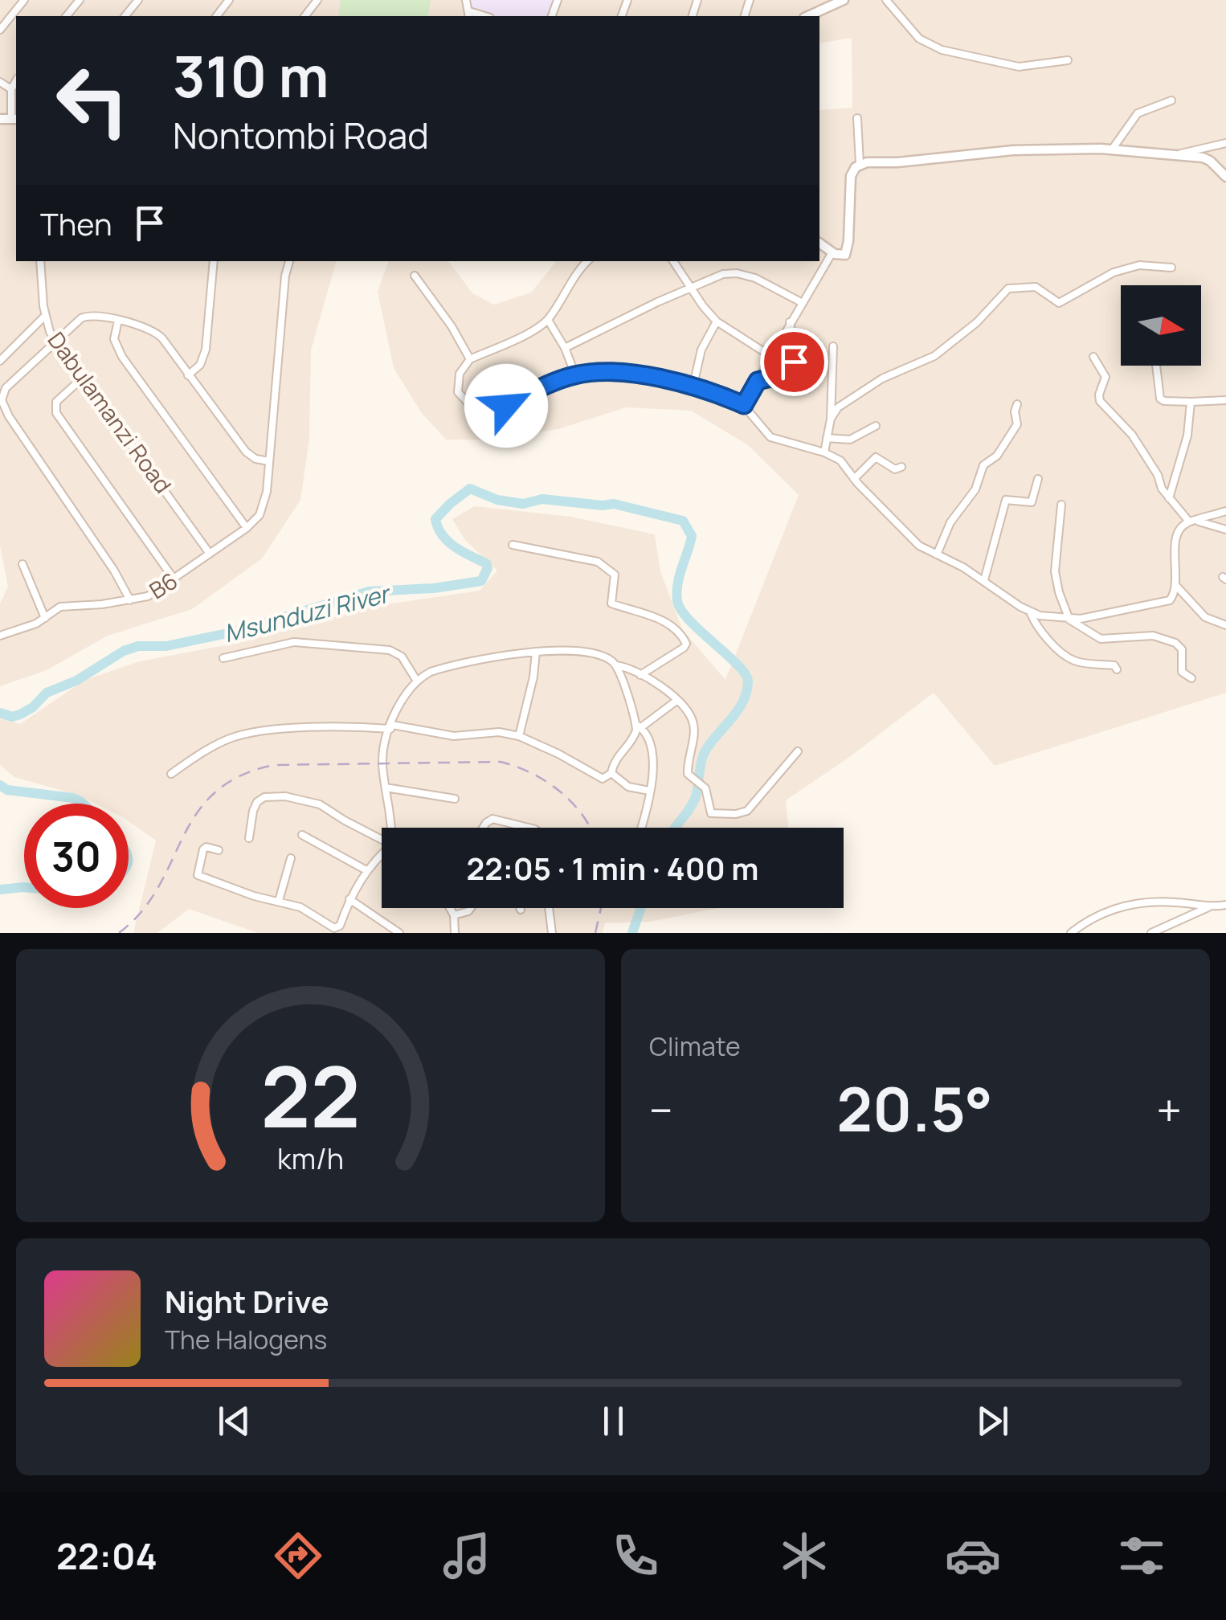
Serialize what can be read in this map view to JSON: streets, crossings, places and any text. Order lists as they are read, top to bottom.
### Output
{
  "streets": {
    "street": ["Dabulamanzi Road", "B6"]
  },
  "crossings": [
    ["Dabulamanzi Road", "B6"]
  ],
  "water": ["Msunduzi River"],
  "north": "right",
  "page": {
    "turn": ["310 m", "Nontombi Road"],
    "then": "Then",
    "limit": "30",
    "trip": "22:05 · 1 min · 400 m",
    "tile": "Climate",
    "heat": ["−", "20.5°", "+"],
    "song": ["Night Drive", "The Halogens"],
    "tabs": "22:04",
    "gauge": ["22", "km/h"]
  }
}
